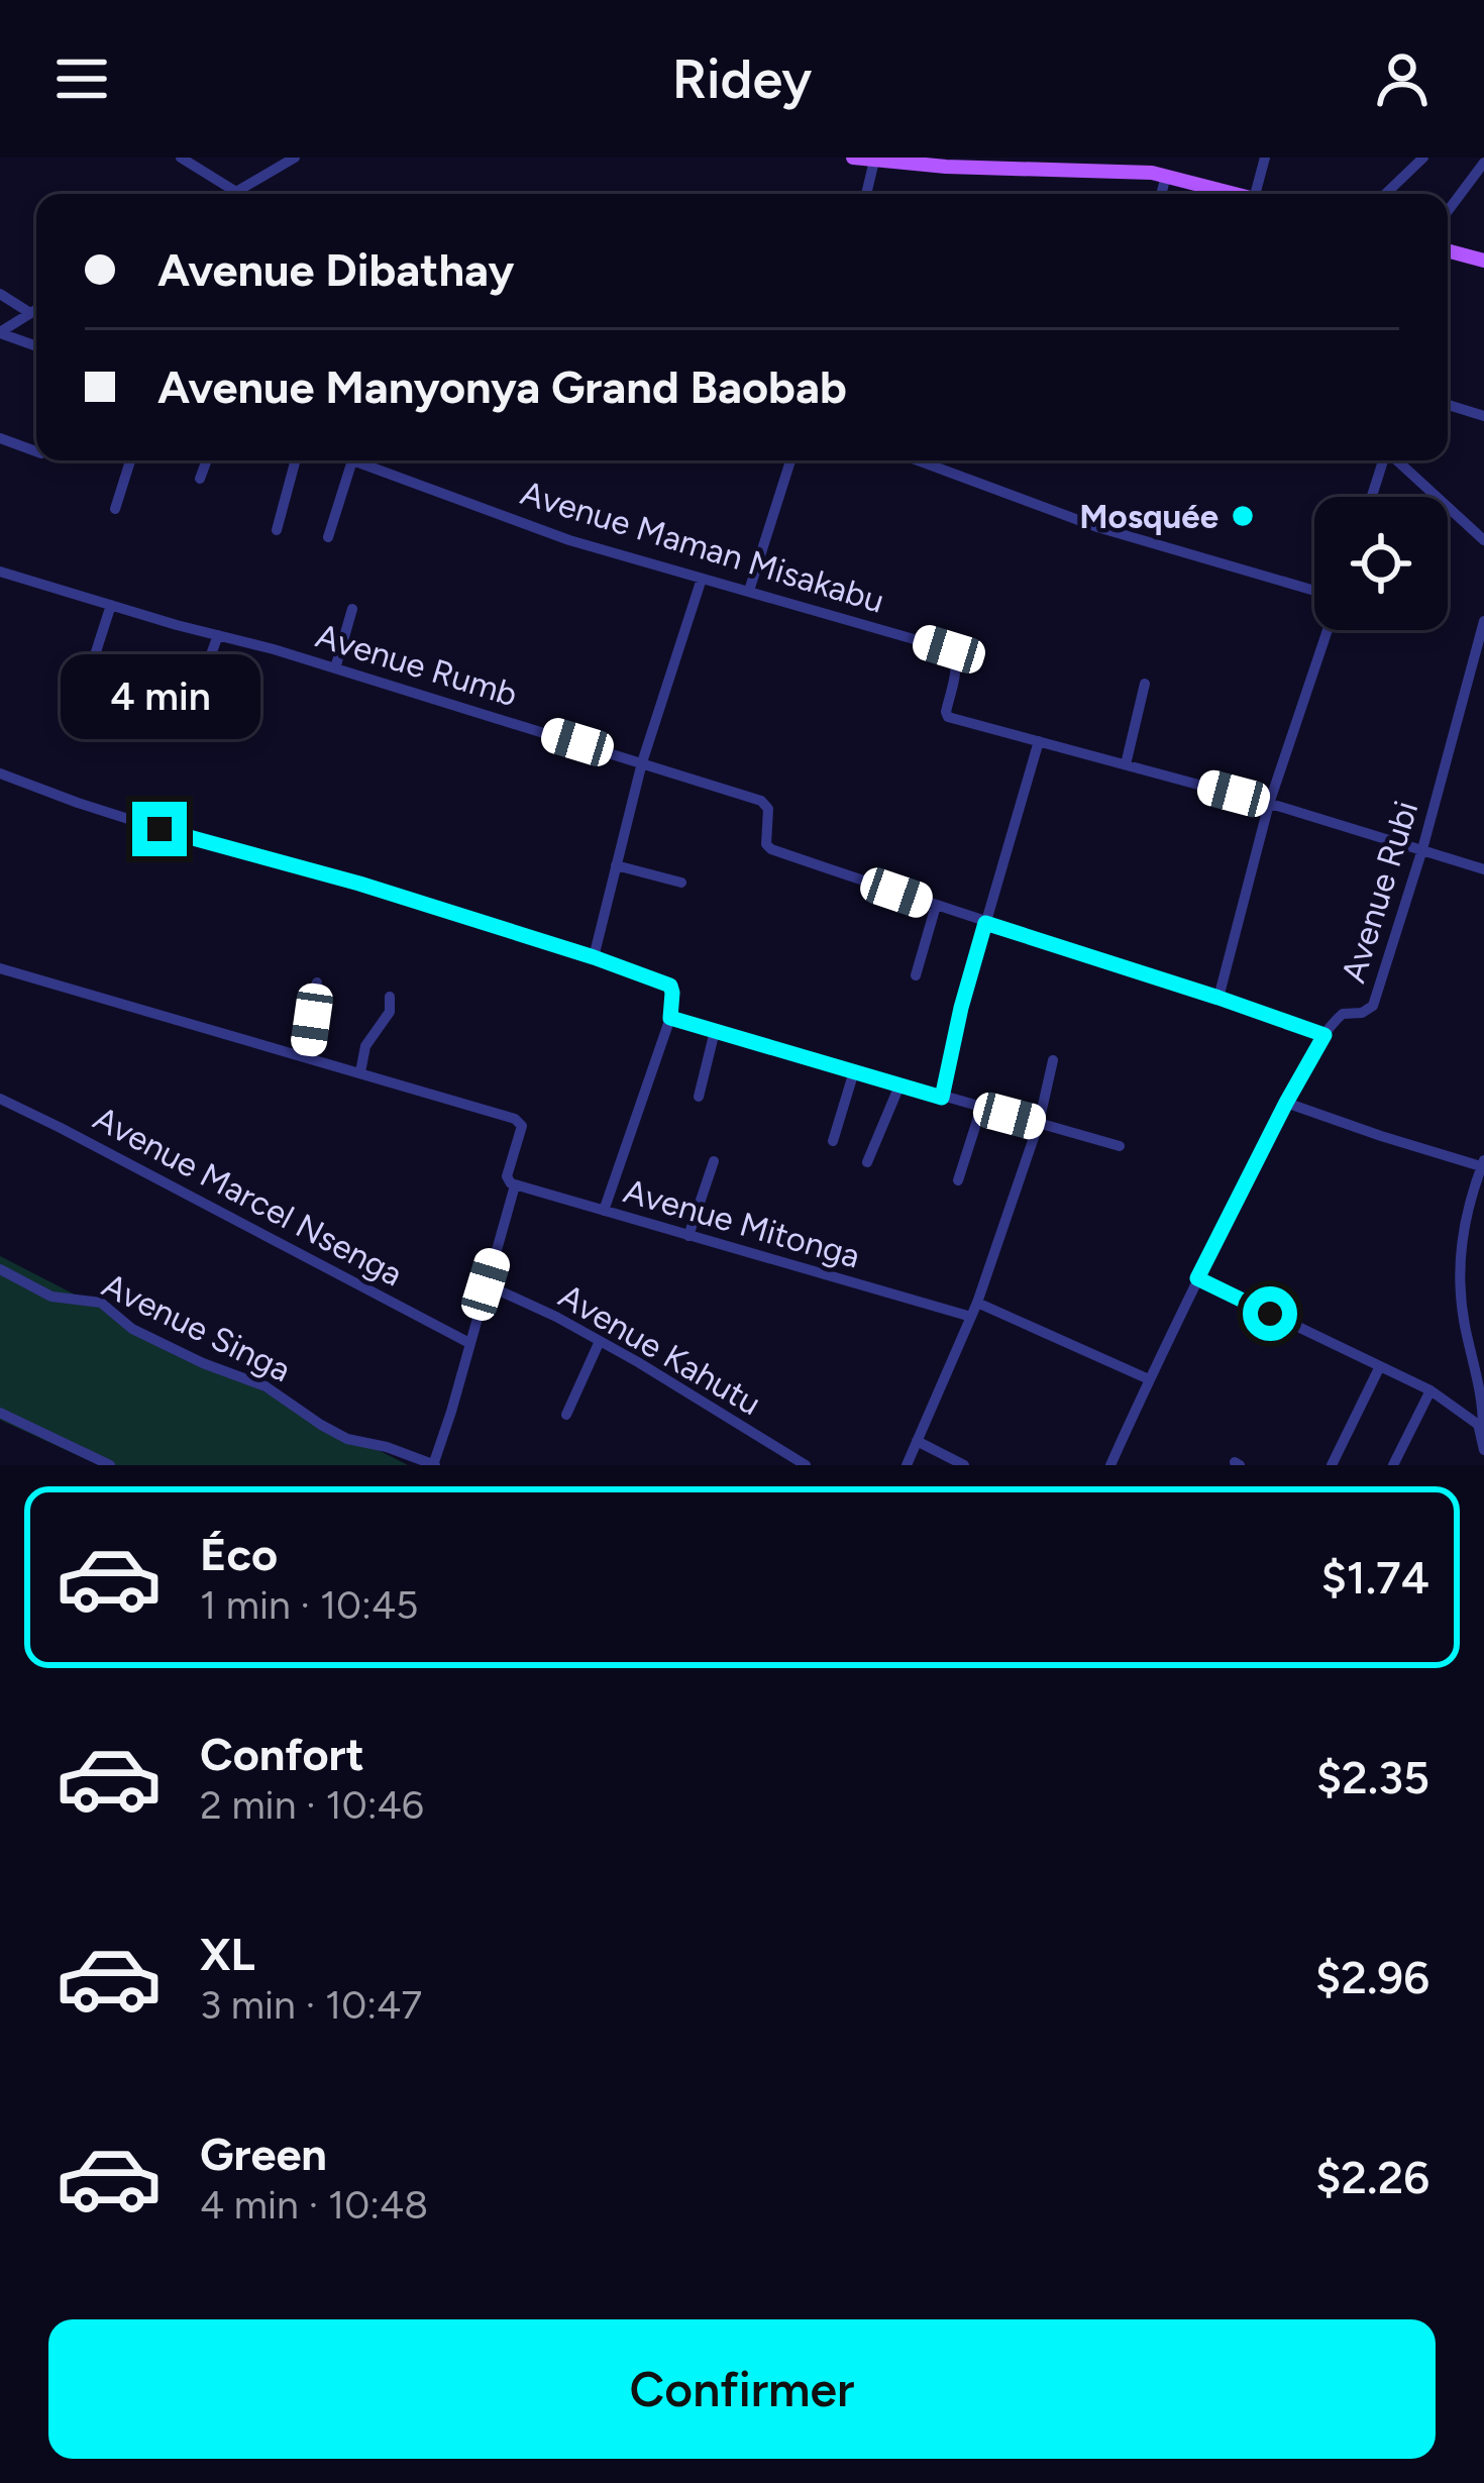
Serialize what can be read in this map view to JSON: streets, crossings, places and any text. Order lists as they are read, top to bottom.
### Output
{
  "streets": {
    "street": [
      "Avenue Maman Misakabu",
      "Avenue Rumb",
      "Avenue Rubi",
      "Avenue Marcel Nsenga",
      "Avenue Mitonga",
      "Avenue Singa",
      "Avenue Kahutu"
    ]
  },
  "crossings": [
    ["Avenue Maman Misakabu", "Avenue Rubi"],
    ["Avenue Rumb", "Avenue Rubi"]
  ],
  "places": ["Mosquée"],
  "page": {
    "header": "Ridey",
    "banner": ["Avenue Dibathay", "Avenue Manyonya Grand Baobab"],
    "bubble": "4 min",
    "list": [
      {
        "name": "Éco",
        "note": "1 min · 10:45",
        "value": "$1.74"
      },
      {
        "name": "Confort",
        "note": "2 min · 10:46",
        "value": "$2.35"
      },
      {
        "name": "XL",
        "note": "3 min · 10:47",
        "value": "$2.96"
      },
      {
        "name": "Green",
        "note": "4 min · 10:48",
        "value": "$2.26"
      }
    ],
    "buttons": "Confirmer"
  }
}
